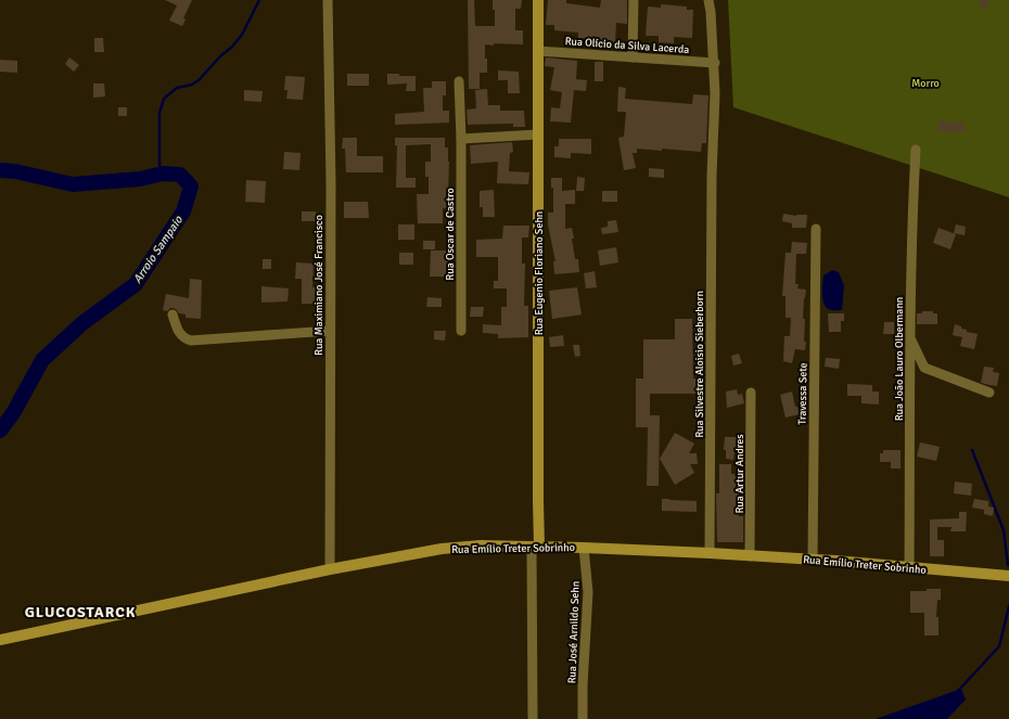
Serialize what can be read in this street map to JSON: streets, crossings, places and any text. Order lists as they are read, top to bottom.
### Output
{
  "streets": {
    "main road": ["Rua Eugenio Floriano Sehn", "Rua Emílio Treter Sobrinho"],
    "street": [
      "Rua Olício da Silva Lacerda",
      "Rua Oscar de Castro",
      "Rua Maximiano José Francisco",
      "Rua João Lauro Olbermann",
      "Rua Silvestre Aloisio Sieberborn",
      "Travessa Sete",
      "Rua Artur Andres",
      "Rua José Arnildo Sehn"
    ]
  },
  "crossings": [
    ["Rua Olício da Silva Lacerda", "Rua Eugenio Floriano Sehn"],
    ["Rua Olício da Silva Lacerda", "Rua Silvestre Aloisio Sieberborn"],
    ["Rua Eugenio Floriano Sehn", "Rua Emílio Treter Sobrinho"],
    ["Rua Maximiano José Francisco", "Rua Emílio Treter Sobrinho"],
    ["Rua João Lauro Olbermann", "Rua Emílio Treter Sobrinho"],
    ["Rua Silvestre Aloisio Sieberborn", "Rua Emílio Treter Sobrinho"],
    ["Travessa Sete", "Rua Emílio Treter Sobrinho"],
    ["Rua Artur Andres", "Rua Emílio Treter Sobrinho"],
    ["Rua Emílio Treter Sobrinho", "Rua José Arnildo Sehn"]
  ],
  "districts": ["GLUCOSTARCK"],
  "water": ["Arroio Sampaio"],
  "parks": ["Morro"]
}
